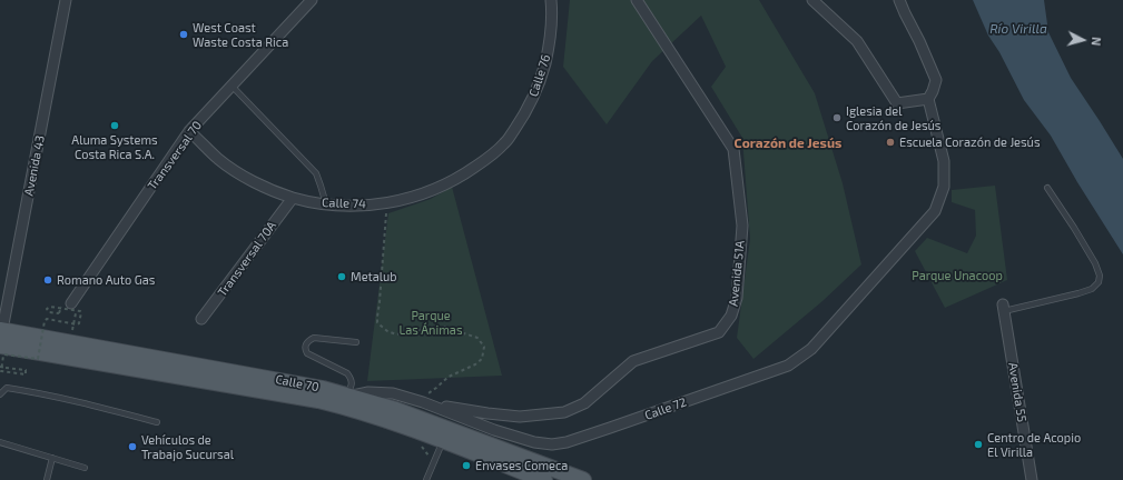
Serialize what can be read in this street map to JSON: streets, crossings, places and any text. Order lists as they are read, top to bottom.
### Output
{
  "streets": {
    "main road": ["Calle 70"],
    "street": [
      "Calle 76",
      "Transversal 70",
      "Avenida 43",
      "Calle 74",
      "Transversal 70A",
      "Avenida 51A",
      "Avenida 55",
      "Calle 72"
    ]
  },
  "crossings": [
    ["Calle 76", "Calle 74"],
    ["Transversal 70", "Calle 74"],
    ["Avenida 43", "Calle 70"],
    ["Calle 74", "Transversal 70A"],
    ["Avenida 51A", "Calle 72"],
    ["Calle 70", "Calle 72"]
  ],
  "districts": ["Corazón de Jesús"],
  "water": ["Río Virilla"],
  "parks": ["Parque Unacoop", "Parque Las Ánimas"],
  "places": [
    "West Coast Waste Costa Rica",
    "Iglesia del Corazón de Jesús",
    "Aluma Systems Costa Rica S.A.",
    "Escuela Corazón de Jesús",
    "Metalub",
    "Romano Auto Gas",
    "Centro de Acopio El Virilla",
    "Vehículos de Trabajo Sucursal",
    "Envases Comeca"
  ],
  "north": "right"
}
